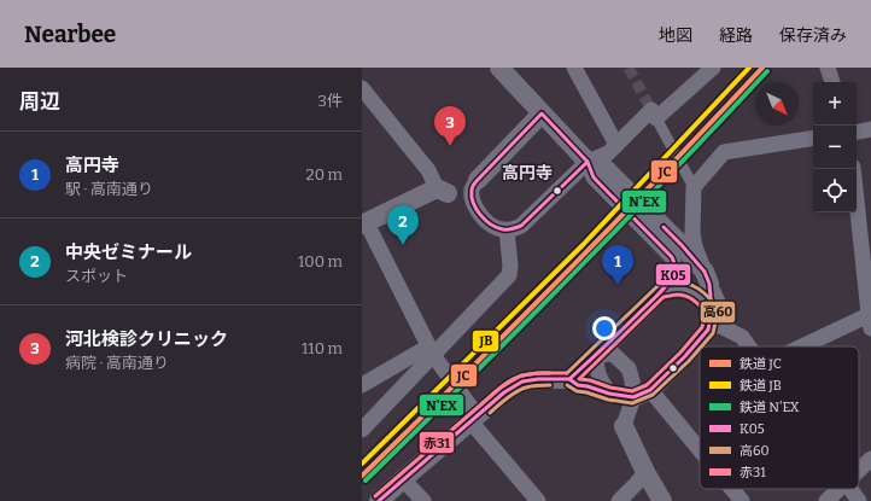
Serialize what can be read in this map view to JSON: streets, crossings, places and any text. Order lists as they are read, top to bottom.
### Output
{
  "districts": ["高円寺"],
  "lines": [
    "rail line JC",
    "rail line JB",
    "rail line N'EX",
    "transit line K05",
    "transit line 高60",
    "transit line 赤31"
  ],
  "legend": [
    "鉄道 JC",
    "鉄道 JB",
    "鉄道 N'EX",
    "K05",
    "高60",
    "赤31"
  ],
  "north": "bottom right",
  "page": {
    "header": "Nearbee",
    "nav": ["地図", "経路", "保存済み"],
    "heading": ["周辺", "3件"],
    "map_buttons": ["+", "−"],
    "pins": ["3", "2", "1"],
    "list": [
      {
        "mark": "1",
        "name": "高円寺",
        "note": "駅 · 高南通り",
        "value": "20 m"
      },
      {
        "mark": "2",
        "name": "中央ゼミナール",
        "note": "スポット",
        "value": "100 m"
      },
      {
        "mark": "3",
        "name": "河北検診クリニック",
        "note": "病院 · 高南通り",
        "value": "110 m"
      }
    ]
  }
}
